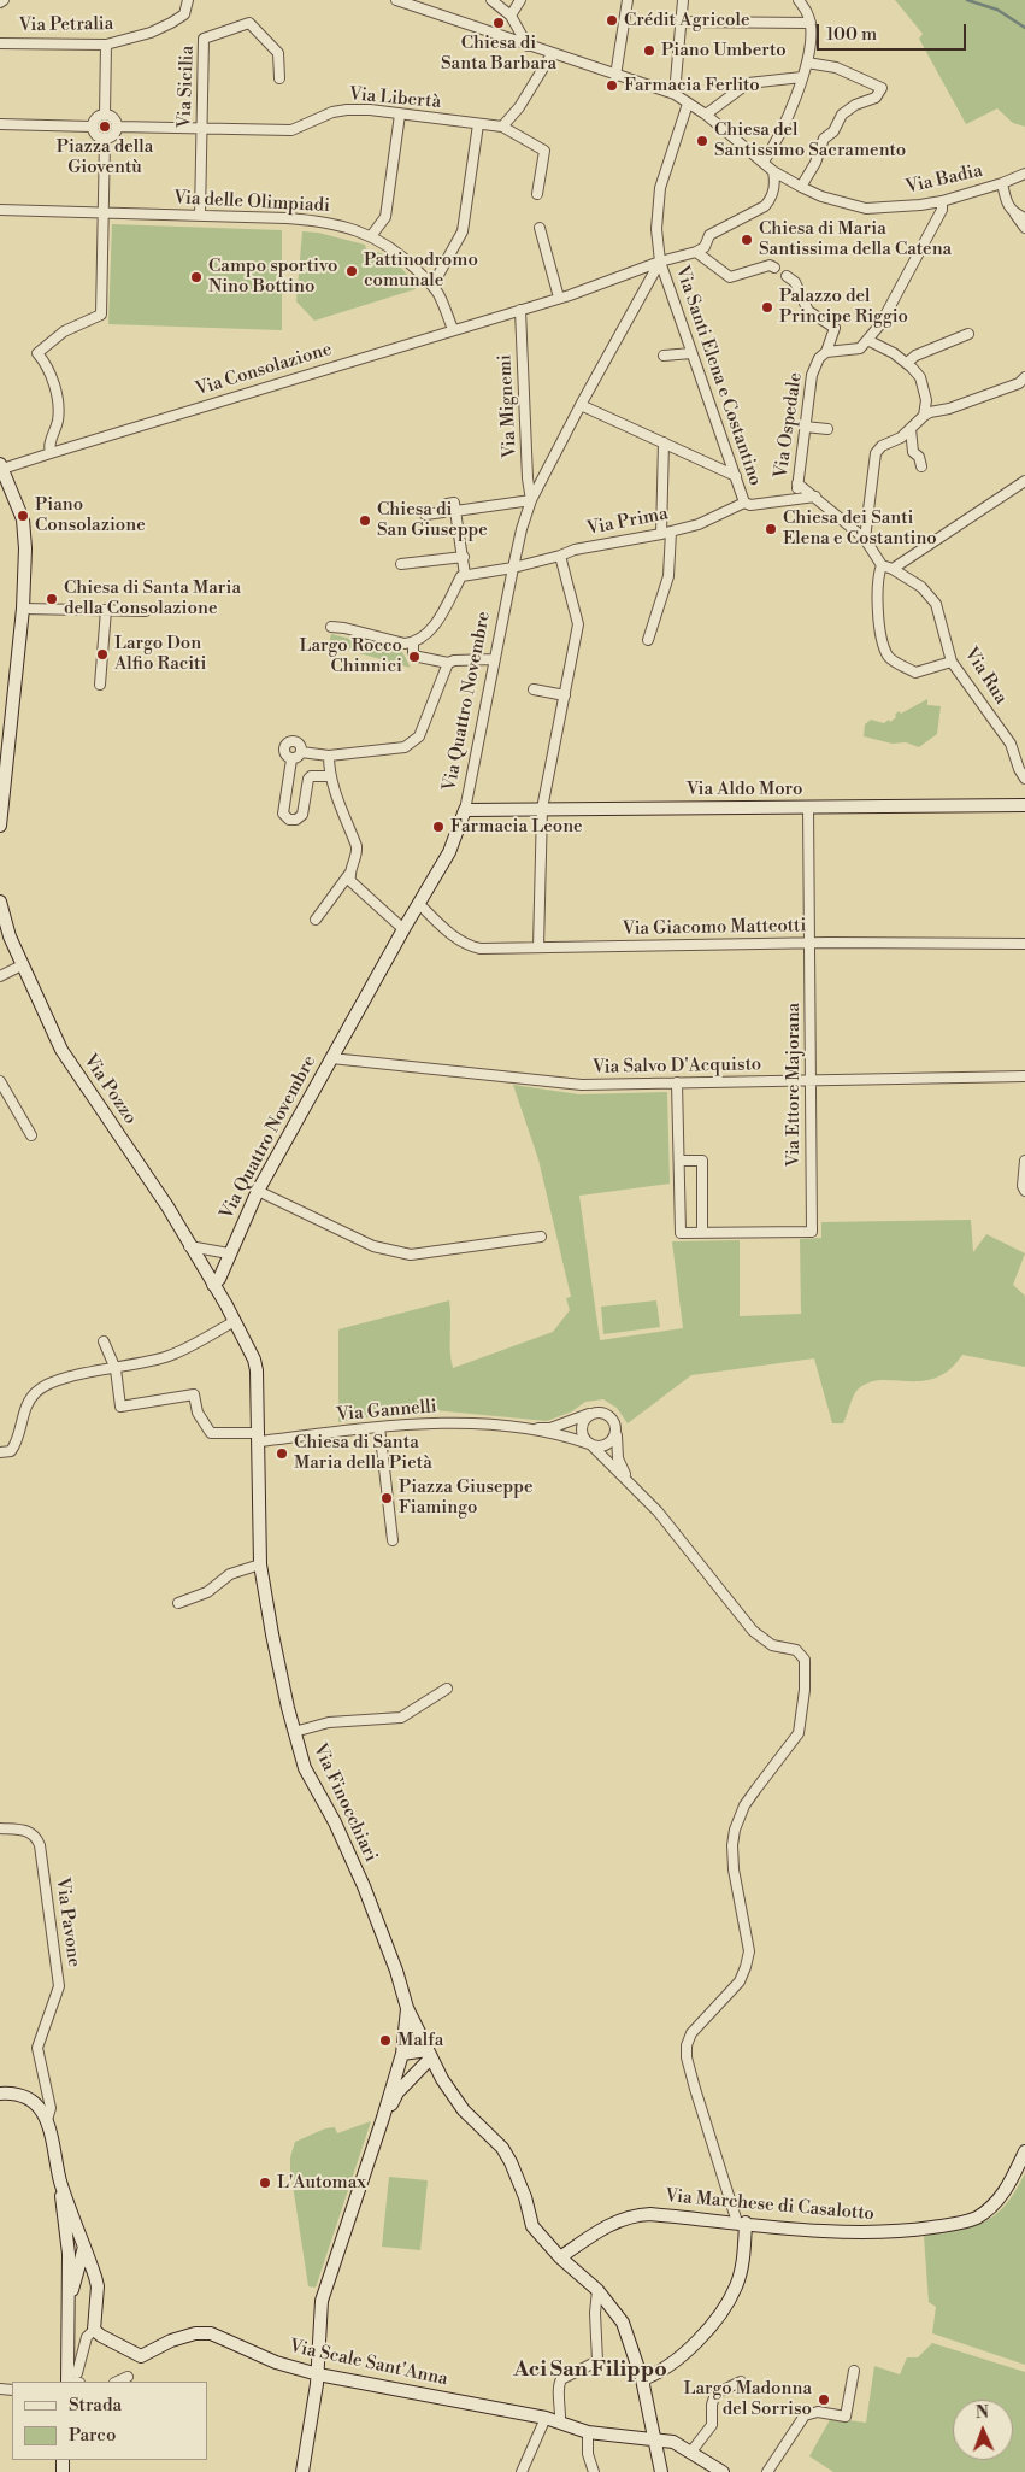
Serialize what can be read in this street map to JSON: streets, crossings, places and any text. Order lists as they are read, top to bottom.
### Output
{
  "streets": {
    "street": [
      "Via Petralia",
      "Via Sicilia",
      "Via Libertà",
      "Via Badia",
      "Via delle Olimpiadi",
      "Via Consolazione",
      "Via Santi Elena e Costantino",
      "Via Mignemi",
      "Via Ospedale",
      "Via Prima",
      "Via Rua",
      "Via Quattro Novembre",
      "Via Aldo Moro",
      "Via Giacomo Matteotti",
      "Via Salvo D'Acquisto",
      "Via Ettore Majorana",
      "Via Pozzo",
      "Via Gannelli",
      "Via Finocchiari",
      "Via Pavone",
      "Via Marchese di Casalotto",
      "Via Scale Sant'Anna"
    ]
  },
  "crossings": [
    ["Via Sicilia", "Via Libertà"],
    ["Via Sicilia", "Via delle Olimpiadi"],
    ["Via delle Olimpiadi", "Via Consolazione"],
    ["Via Consolazione", "Via Santi Elena e Costantino"],
    ["Via Consolazione", "Via Mignemi"],
    ["Via Consolazione", "Via Quattro Novembre"],
    ["Via Santi Elena e Costantino", "Via Ospedale"],
    ["Via Santi Elena e Costantino", "Via Prima"],
    ["Via Santi Elena e Costantino", "Via Quattro Novembre"],
    ["Via Mignemi", "Via Quattro Novembre"],
    ["Via Prima", "Via Quattro Novembre"],
    ["Via Quattro Novembre", "Via Aldo Moro"],
    ["Via Quattro Novembre", "Via Giacomo Matteotti"],
    ["Via Quattro Novembre", "Via Salvo D'Acquisto"],
    ["Via Quattro Novembre", "Via Pozzo"],
    ["Via Quattro Novembre", "Via Finocchiari"],
    ["Via Aldo Moro", "Via Ettore Majorana"],
    ["Via Giacomo Matteotti", "Via Ettore Majorana"],
    ["Via Salvo D'Acquisto", "Via Ettore Majorana"],
    ["Via Pozzo", "Via Finocchiari"],
    ["Via Gannelli", "Via Finocchiari"],
    ["Via Finocchiari", "Via Marchese di Casalotto"],
    ["Via Finocchiari", "Via Scale Sant'Anna"]
  ],
  "districts": ["Aci San Filippo"],
  "places": [
    "Crédit Agricole",
    "Chiesa di Santa Barbara",
    "Piano Umberto",
    "Farmacia Ferlito",
    "Piazza della Gioventù",
    "Chiesa del Santissimo Sacramento",
    "Chiesa di Maria Santissima della Catena",
    "Pattinodromo comunale",
    "Campo sportivo Nino Bottino",
    "Palazzo del Principe Riggio",
    "Piano Consolazione",
    "Chiesa di San Giuseppe",
    "Chiesa dei Santi Elena e Costantino",
    "Chiesa di Santa Maria della Consolazione",
    "Largo Don Alfio Raciti",
    "Largo Rocco Chinnici",
    "Farmacia Leone",
    "Chiesa di Santa Maria della Pietà",
    "Piazza Giuseppe Fiamingo",
    "Malfa",
    "L'Automax",
    "Largo Madonna del Sorriso"
  ],
  "legend": ["Strada", "Parco"],
  "scale_bar": "100 m",
  "north": "top"
}
